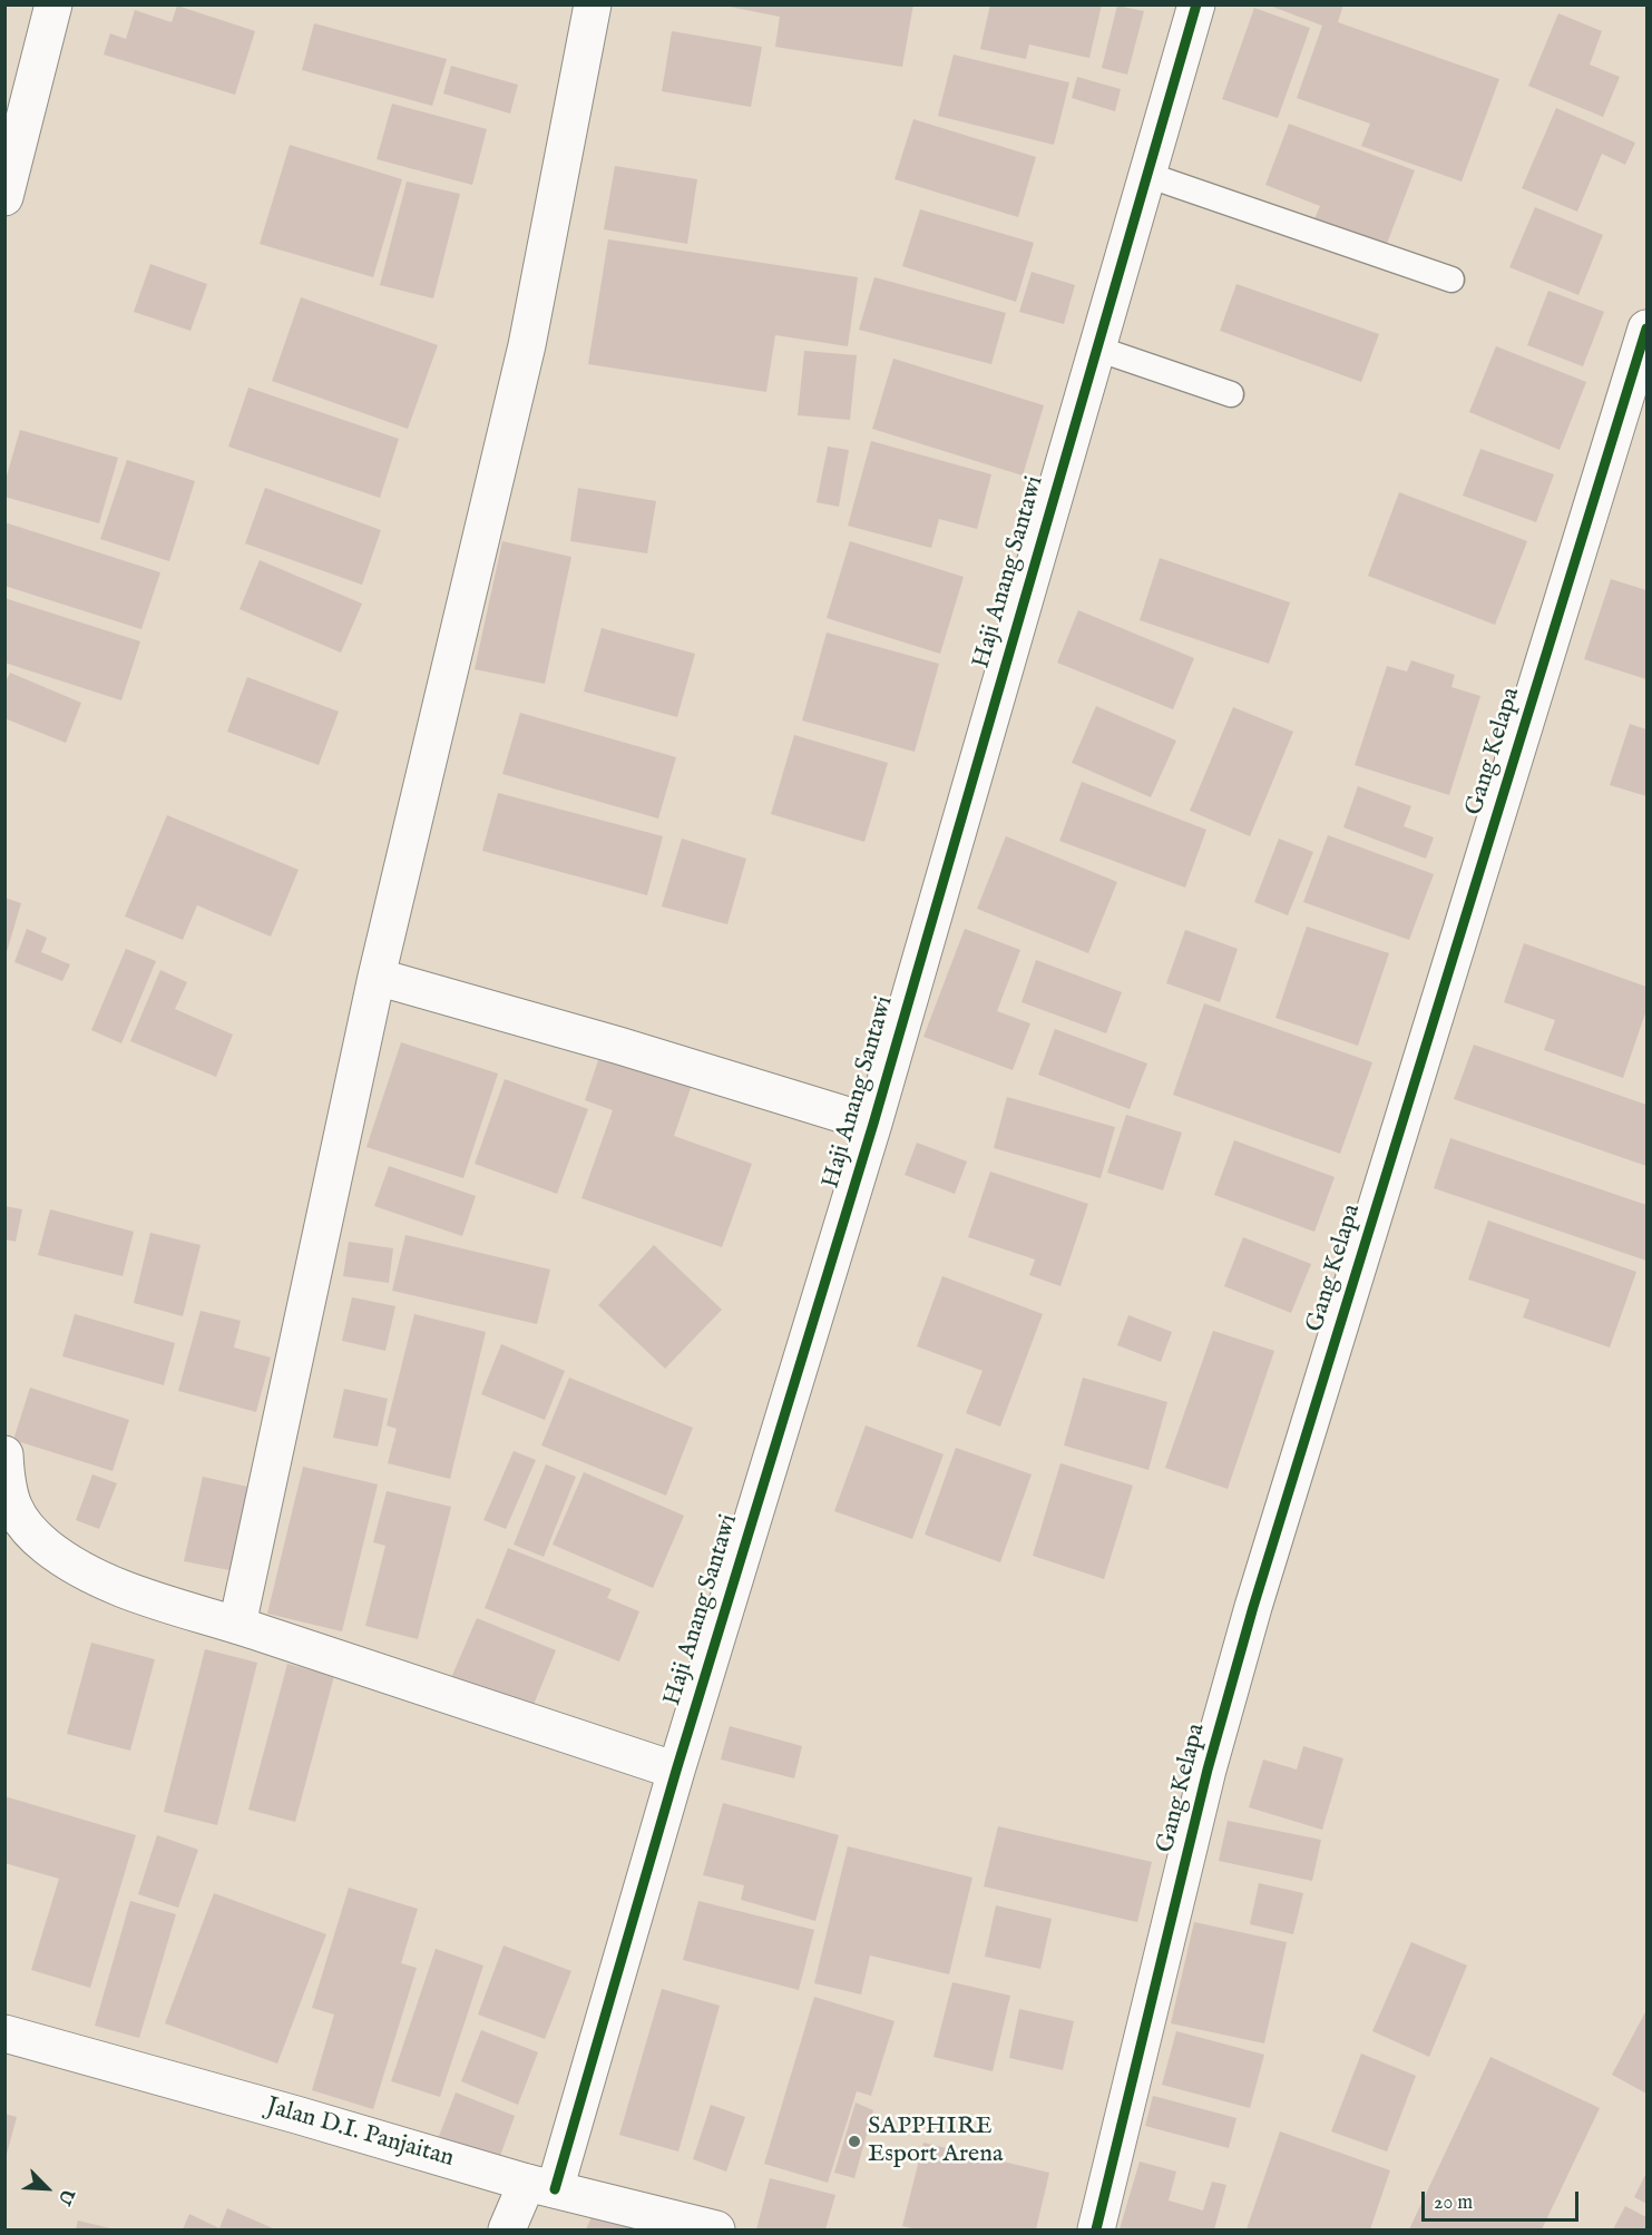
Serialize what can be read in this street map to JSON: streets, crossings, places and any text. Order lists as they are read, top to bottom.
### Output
{
  "streets": {
    "street": ["Haji Anang Santawi", "Gang Kelapa", "Jalan D.I. Panjaitan"]
  },
  "crossings": [
    ["Haji Anang Santawi", "Jalan D.I. Panjaitan"]
  ],
  "places": ["SAPPHIRE Esport Arena"],
  "scale_bar": "20 m",
  "north": "bottom right"
}
